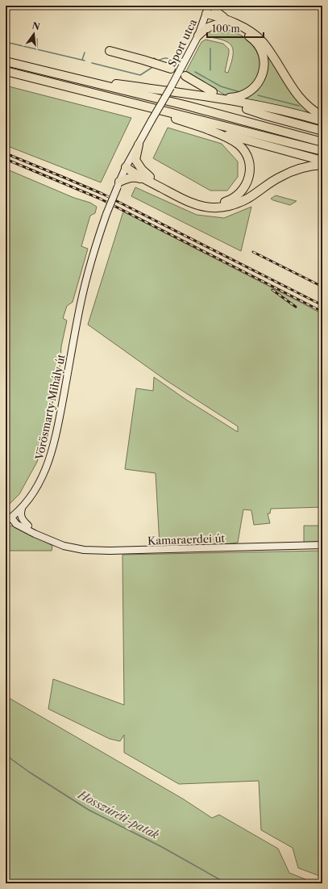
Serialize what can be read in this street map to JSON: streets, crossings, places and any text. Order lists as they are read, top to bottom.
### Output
{
  "streets": {
    "main road": ["Sport utca", "Vörösmarty Mihály út", "Kamaraerdei út"]
  },
  "crossings": [
    ["Sport utca", "Vörösmarty Mihály út"],
    ["Vörösmarty Mihály út", "Kamaraerdei út"]
  ],
  "water": ["Hosszúréti-patak"],
  "scale_bar": "100 m",
  "north": "top"
}
